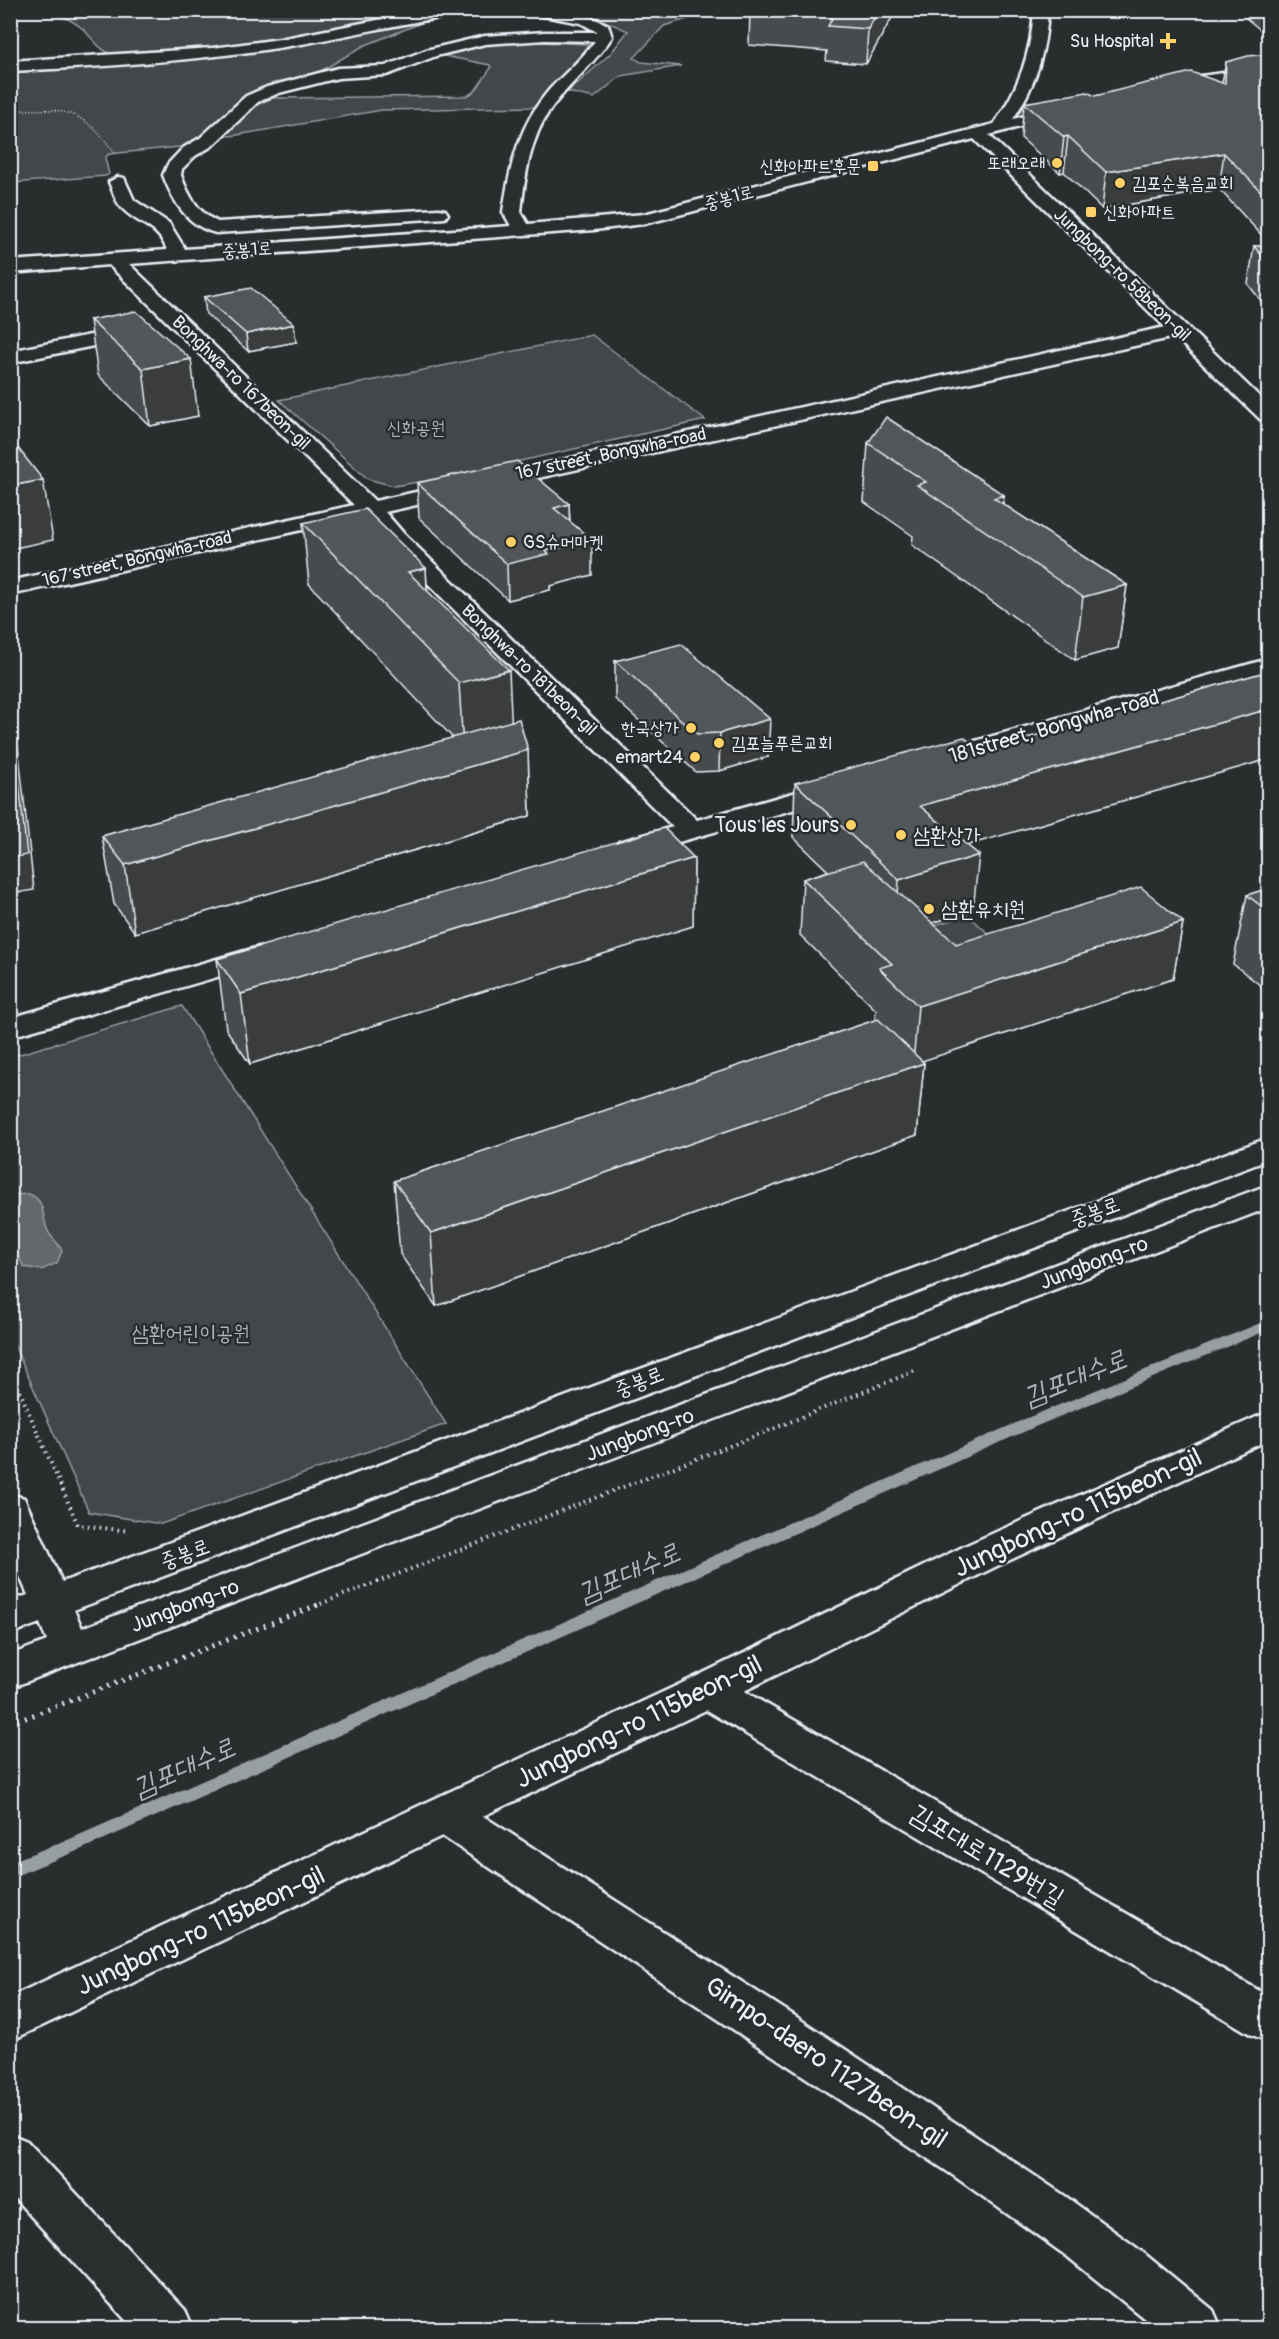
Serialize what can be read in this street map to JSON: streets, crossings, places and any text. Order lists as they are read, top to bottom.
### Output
{
  "streets": {
    "street": [
      "중봉1로",
      "Jungbong-ro 58beon-gil",
      "Bonghwa-ro 167beon-gil",
      "167 street, Bongwha-road",
      "Bonghwa-ro 181beon-gil",
      "181street, Bongwha-road",
      "중봉로",
      "Jungbong-ro",
      "Jungbong-ro 115beon-gil",
      "김포대로1129번길",
      "Gimpo-daero 1127beon-gil"
    ]
  },
  "crossings": [
    ["중봉1로", "Jungbong-ro 58beon-gil"],
    ["중봉1로", "Bonghwa-ro 167beon-gil"],
    ["Jungbong-ro 58beon-gil", "167 street, Bongwha-road"],
    ["Bonghwa-ro 167beon-gil", "167 street, Bongwha-road"],
    ["Bonghwa-ro 167beon-gil", "Bonghwa-ro 181beon-gil"],
    ["167 street, Bongwha-road", "Bonghwa-ro 181beon-gil"],
    ["Jungbong-ro 115beon-gil", "김포대로1129번길"],
    ["Jungbong-ro 115beon-gil", "Gimpo-daero 1127beon-gil"]
  ],
  "water": ["김포대수로"],
  "parks": ["신화공원", "삼환어린이공원"],
  "places": {
    "health": ["Su Hospital"],
    "other": [
      "또래오래",
      "김포순복음교회",
      "GS슈머마켓",
      "한국상가",
      "김포늘푸른교회",
      "emart24",
      "Tous les Jours",
      "삼환상가",
      "삼환유치원"
    ],
    "transit": ["신화아파트후문", "신화아파트"]
  }
}
